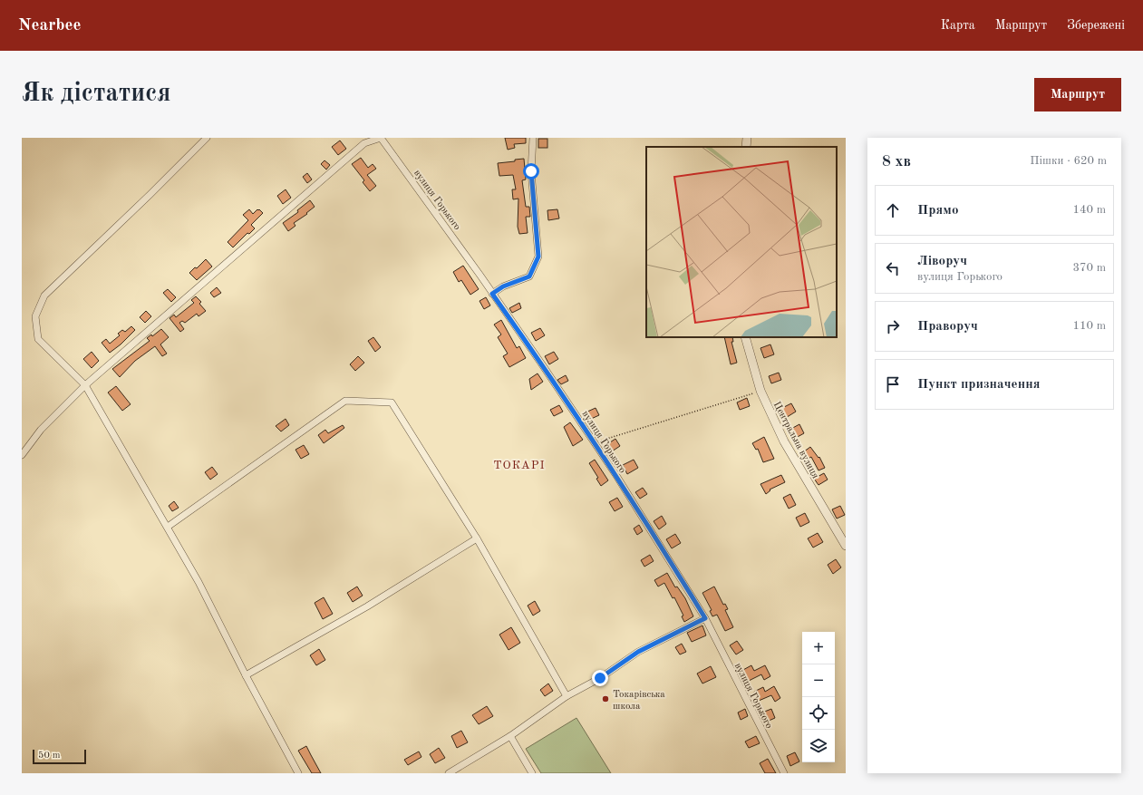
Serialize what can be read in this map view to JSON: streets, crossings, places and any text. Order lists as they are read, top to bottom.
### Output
{
  "streets": {
    "street": ["вулиця Горького", "Центральна вулиця"]
  },
  "districts": ["ТОКАРІ"],
  "places": ["Токарівська школа"],
  "scale_bar": "50 m",
  "page": {
    "header": "Nearbee",
    "nav": ["Карта", "Маршрут", "Збережені"],
    "buttons": "Маршрут",
    "title": "Як дістатися",
    "heading": ["8 хв", "Пішки · 620 m"],
    "list": [
      ["Прямо", "140 m"],
      ["Ліворуч", "вулиця Горького", "370 m"],
      ["Праворуч", "110 m"],
      "Пункт призначення"
    ],
    "map_buttons": ["+", "−"],
    "scale": "50 m"
  }
}
